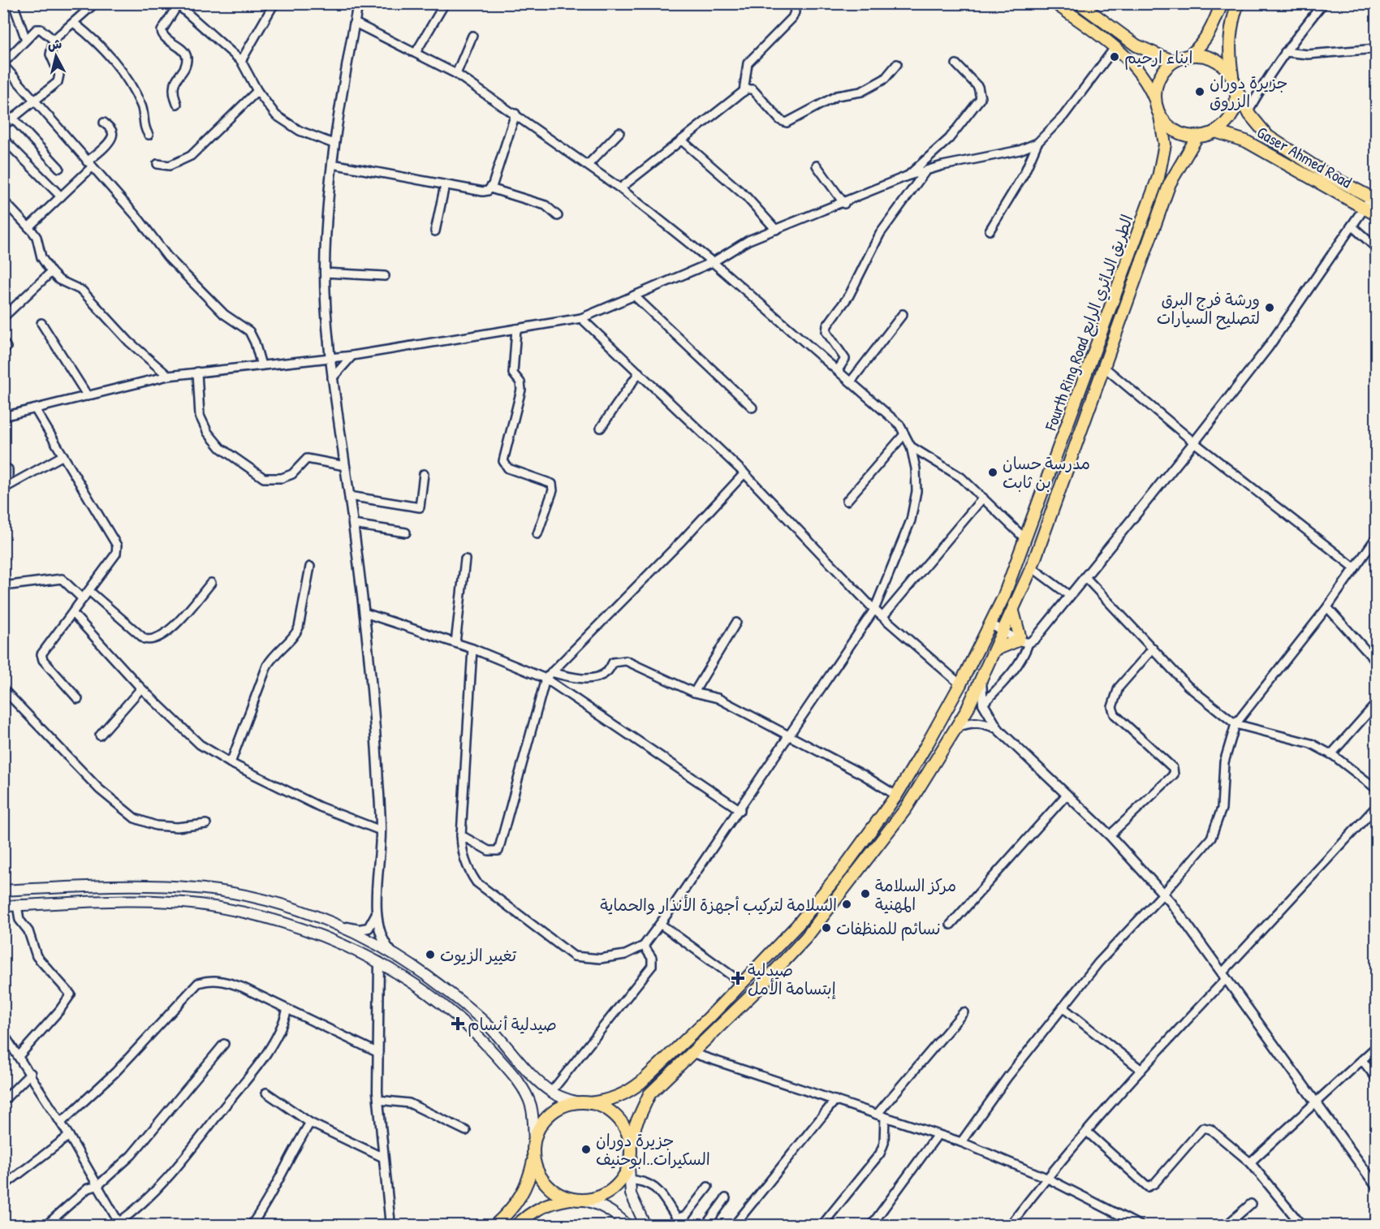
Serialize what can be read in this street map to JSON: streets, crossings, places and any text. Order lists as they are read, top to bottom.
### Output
{
  "streets": {
    "main road": ["Gaser Ahmed Road", "Fourth Ring Road الطريق الدائري الرابع"]
  },
  "crossings": [
    ["Gaser Ahmed Road", "Fourth Ring Road الطريق الدائري الرابع"]
  ],
  "places": {
    "other": [
      "ابناء ارحيم",
      "جزيرة دوران الزروق",
      "ورشة فرج البرق لتصليح السيارات",
      "مدرسة حسان بن ثابت",
      "مركز السلامة المهنية",
      "السلامة لتركيب أجهزة الأنذار والحماية",
      "نسائم للمنظفات",
      "تغيير الزيوت",
      "جزيرة دوران السكيرات..ابوحنيف"
    ],
    "health": ["صيدلية إبتسامة الأمل", "صيدلية أنسام"]
  },
  "north": "top"
}
